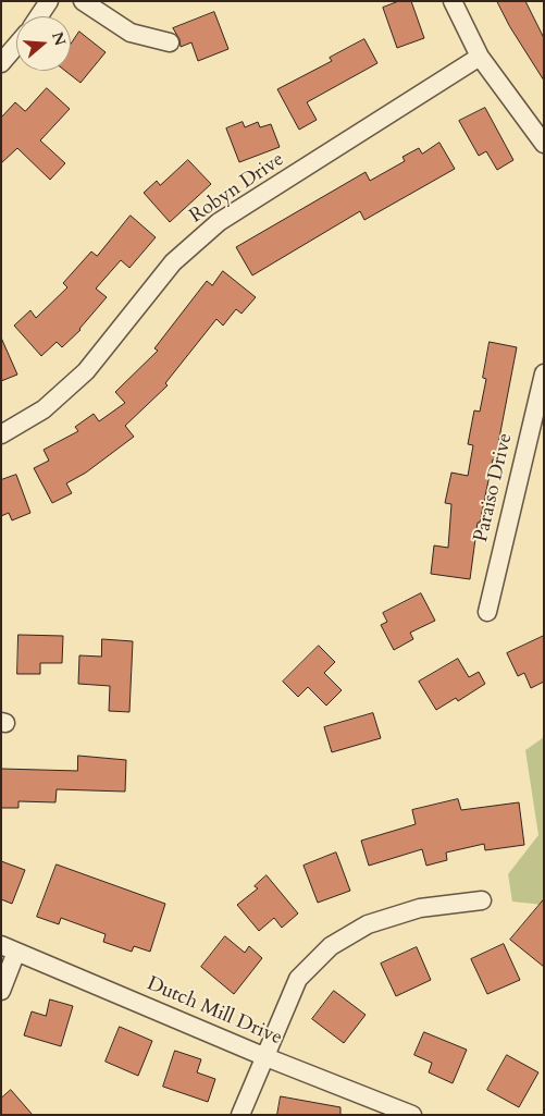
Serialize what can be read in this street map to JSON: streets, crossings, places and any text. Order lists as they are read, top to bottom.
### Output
{
  "streets": {
    "street": ["Robyn Drive", "Paraiso Drive", "Dutch Mill Drive"]
  },
  "north": "right"
}
